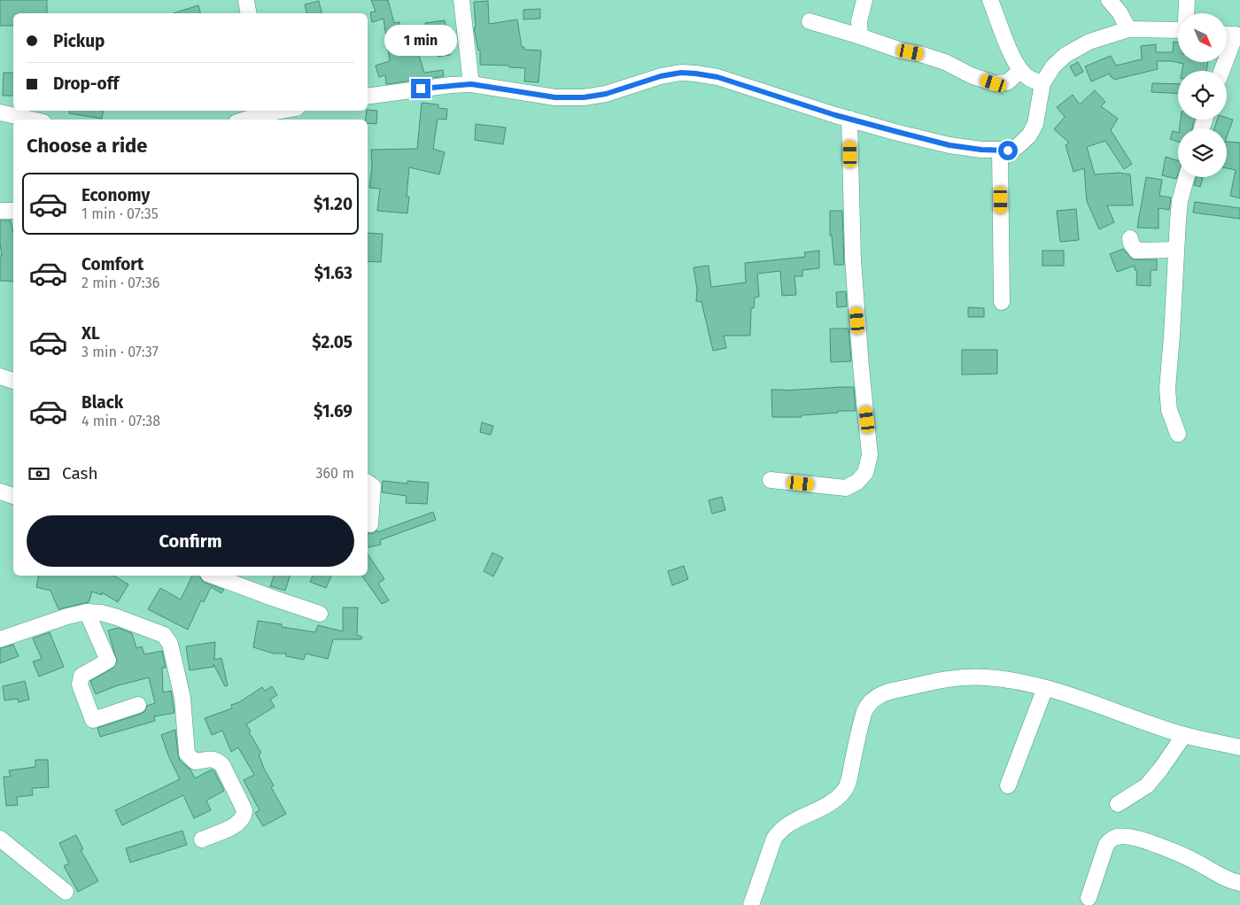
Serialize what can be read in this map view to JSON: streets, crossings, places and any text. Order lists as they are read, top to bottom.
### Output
{
  "north": "bottom right",
  "page": {
    "banner": ["Pickup", "Drop-off"],
    "bubble": "1 min",
    "heading": "Choose a ride",
    "list": [
      {
        "name": "Economy",
        "note": "1 min · 07:35",
        "value": "$1.20"
      },
      {
        "name": "Comfort",
        "note": "2 min · 07:36",
        "value": "$1.63"
      },
      {
        "name": "XL",
        "note": "3 min · 07:37",
        "value": "$2.05"
      },
      {
        "name": "Black",
        "note": "4 min · 07:38",
        "value": "$1.69"
      }
    ],
    "pay": ["Cash", "360 m"],
    "buttons": "Confirm"
  }
}
